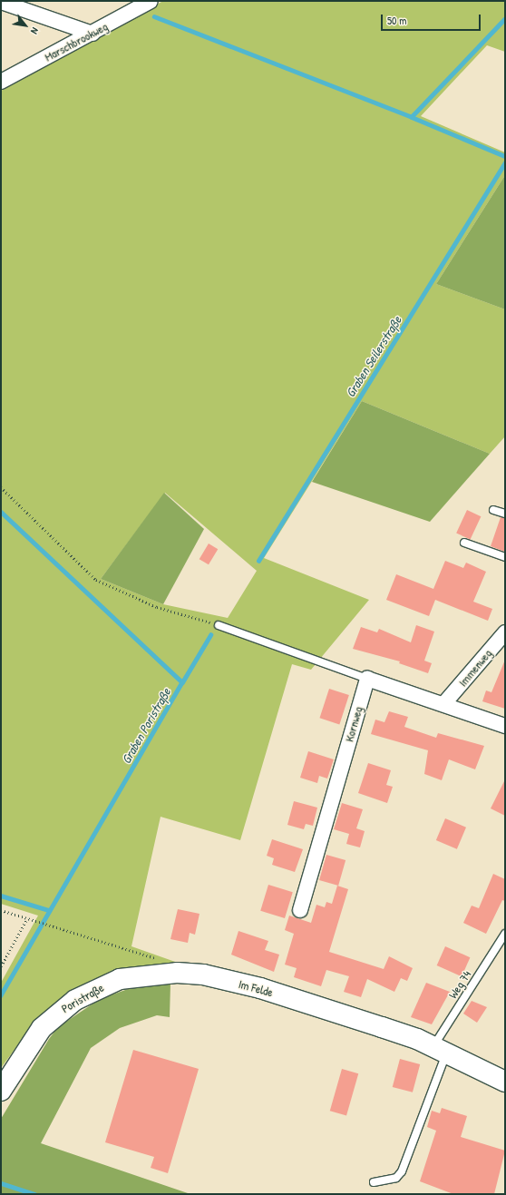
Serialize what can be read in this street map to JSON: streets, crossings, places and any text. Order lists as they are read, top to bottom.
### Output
{
  "streets": {
    "main road": ["Im Felde", "Poristraße"],
    "street": ["Marschbrookweg", "Immenweg", "Kornweg"],
    "lane": ["Weg 74"]
  },
  "crossings": [
    ["Weg 74", "Im Felde"],
    ["Im Felde", "Poristraße"]
  ],
  "water": ["Graben Seilerstraße", "Graben Poristraße"],
  "scale_bar": "50 m",
  "north": "bottom right"
}
